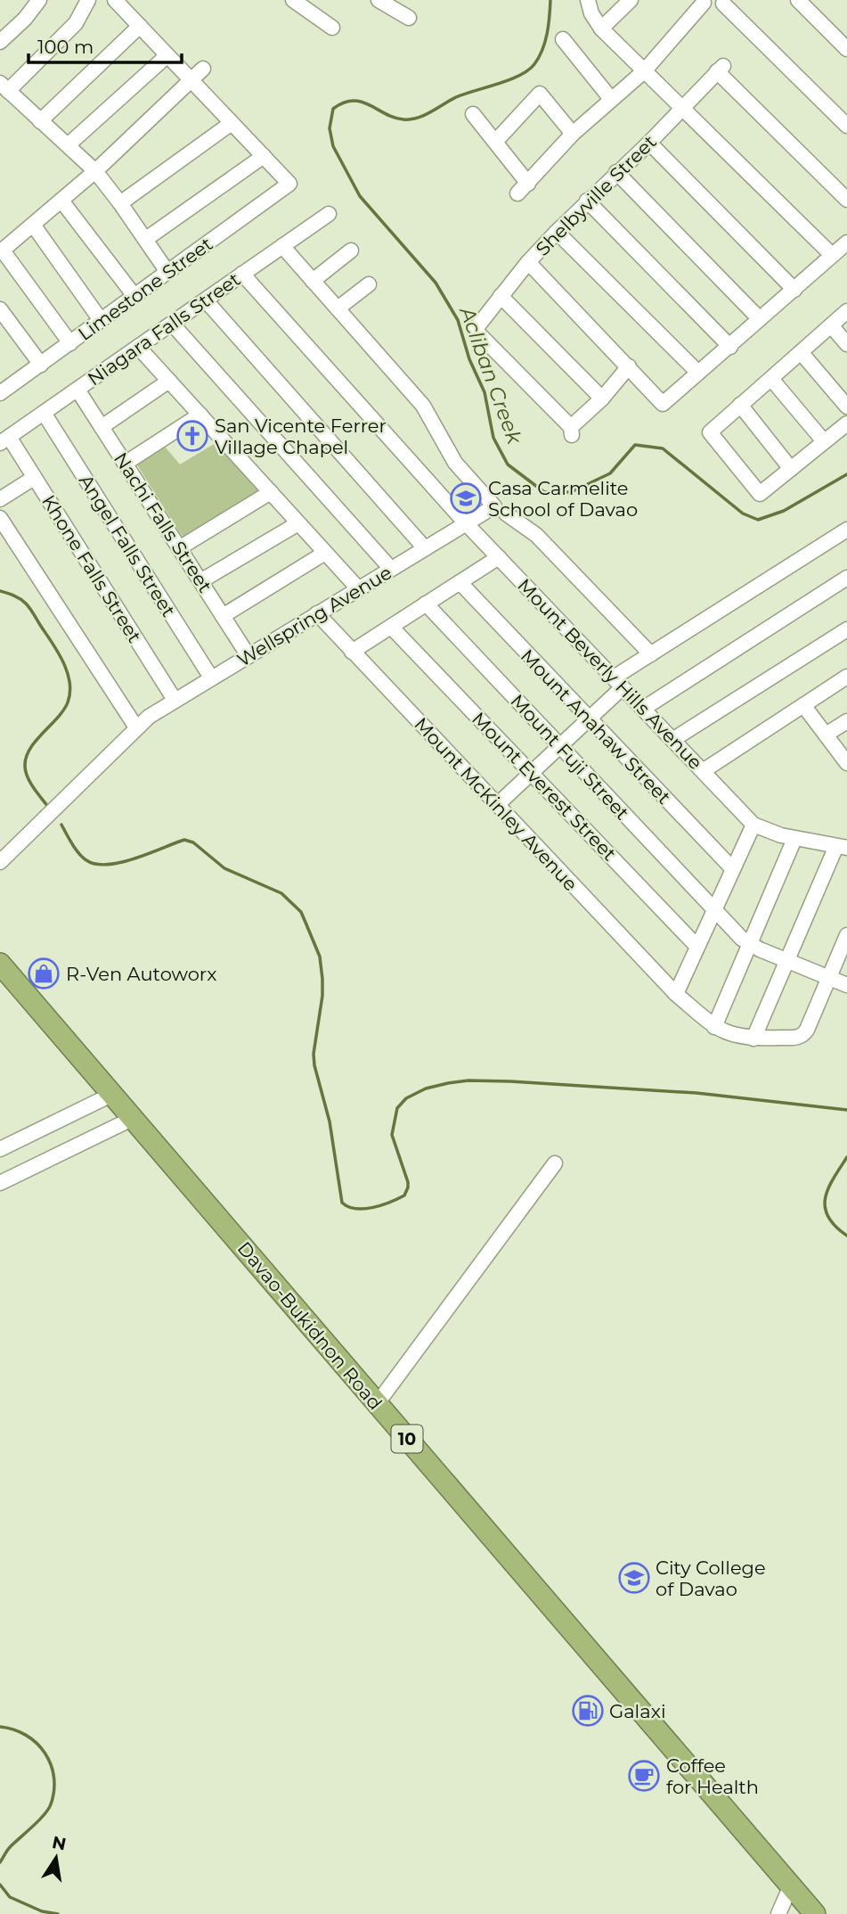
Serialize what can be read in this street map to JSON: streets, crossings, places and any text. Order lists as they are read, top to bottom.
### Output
{
  "streets": {
    "highway": ["Davao-Bukidnon Road", "10"],
    "street": [
      "Shelbyville Street",
      "Limestone Street",
      "Niagara Falls Street",
      "Nachi Falls Street",
      "Angel Falls Street",
      "Khone Falls Street",
      "Wellspring Avenue",
      "Mount Beverly Hills Avenue",
      "Mount Anahaw Street",
      "Mount Fuji Street",
      "Mount Everest Street",
      "Mount McKinley Avenue"
    ]
  },
  "crossings": [
    ["Niagara Falls Street", "Nachi Falls Street"],
    ["Niagara Falls Street", "Angel Falls Street"],
    ["Niagara Falls Street", "Khone Falls Street"],
    ["Niagara Falls Street", "Mount Beverly Hills Avenue"],
    ["Nachi Falls Street", "Wellspring Avenue"],
    ["Angel Falls Street", "Wellspring Avenue"],
    ["Khone Falls Street", "Wellspring Avenue"],
    ["Wellspring Avenue", "Mount Beverly Hills Avenue"],
    ["Wellspring Avenue", "Mount McKinley Avenue"]
  ],
  "water": ["Acliban Creek"],
  "places": {
    "church": ["San Vicente Ferrer Village Chapel"],
    "school or university": ["Casa Carmelite School of Davao", "City College of Davao"],
    "shop": ["R-Ven Autoworx"],
    "fuel station": ["Galaxi"],
    "cafe": ["Coffee for Health"]
  },
  "scale_bar": "100 m",
  "north": "top"
}
